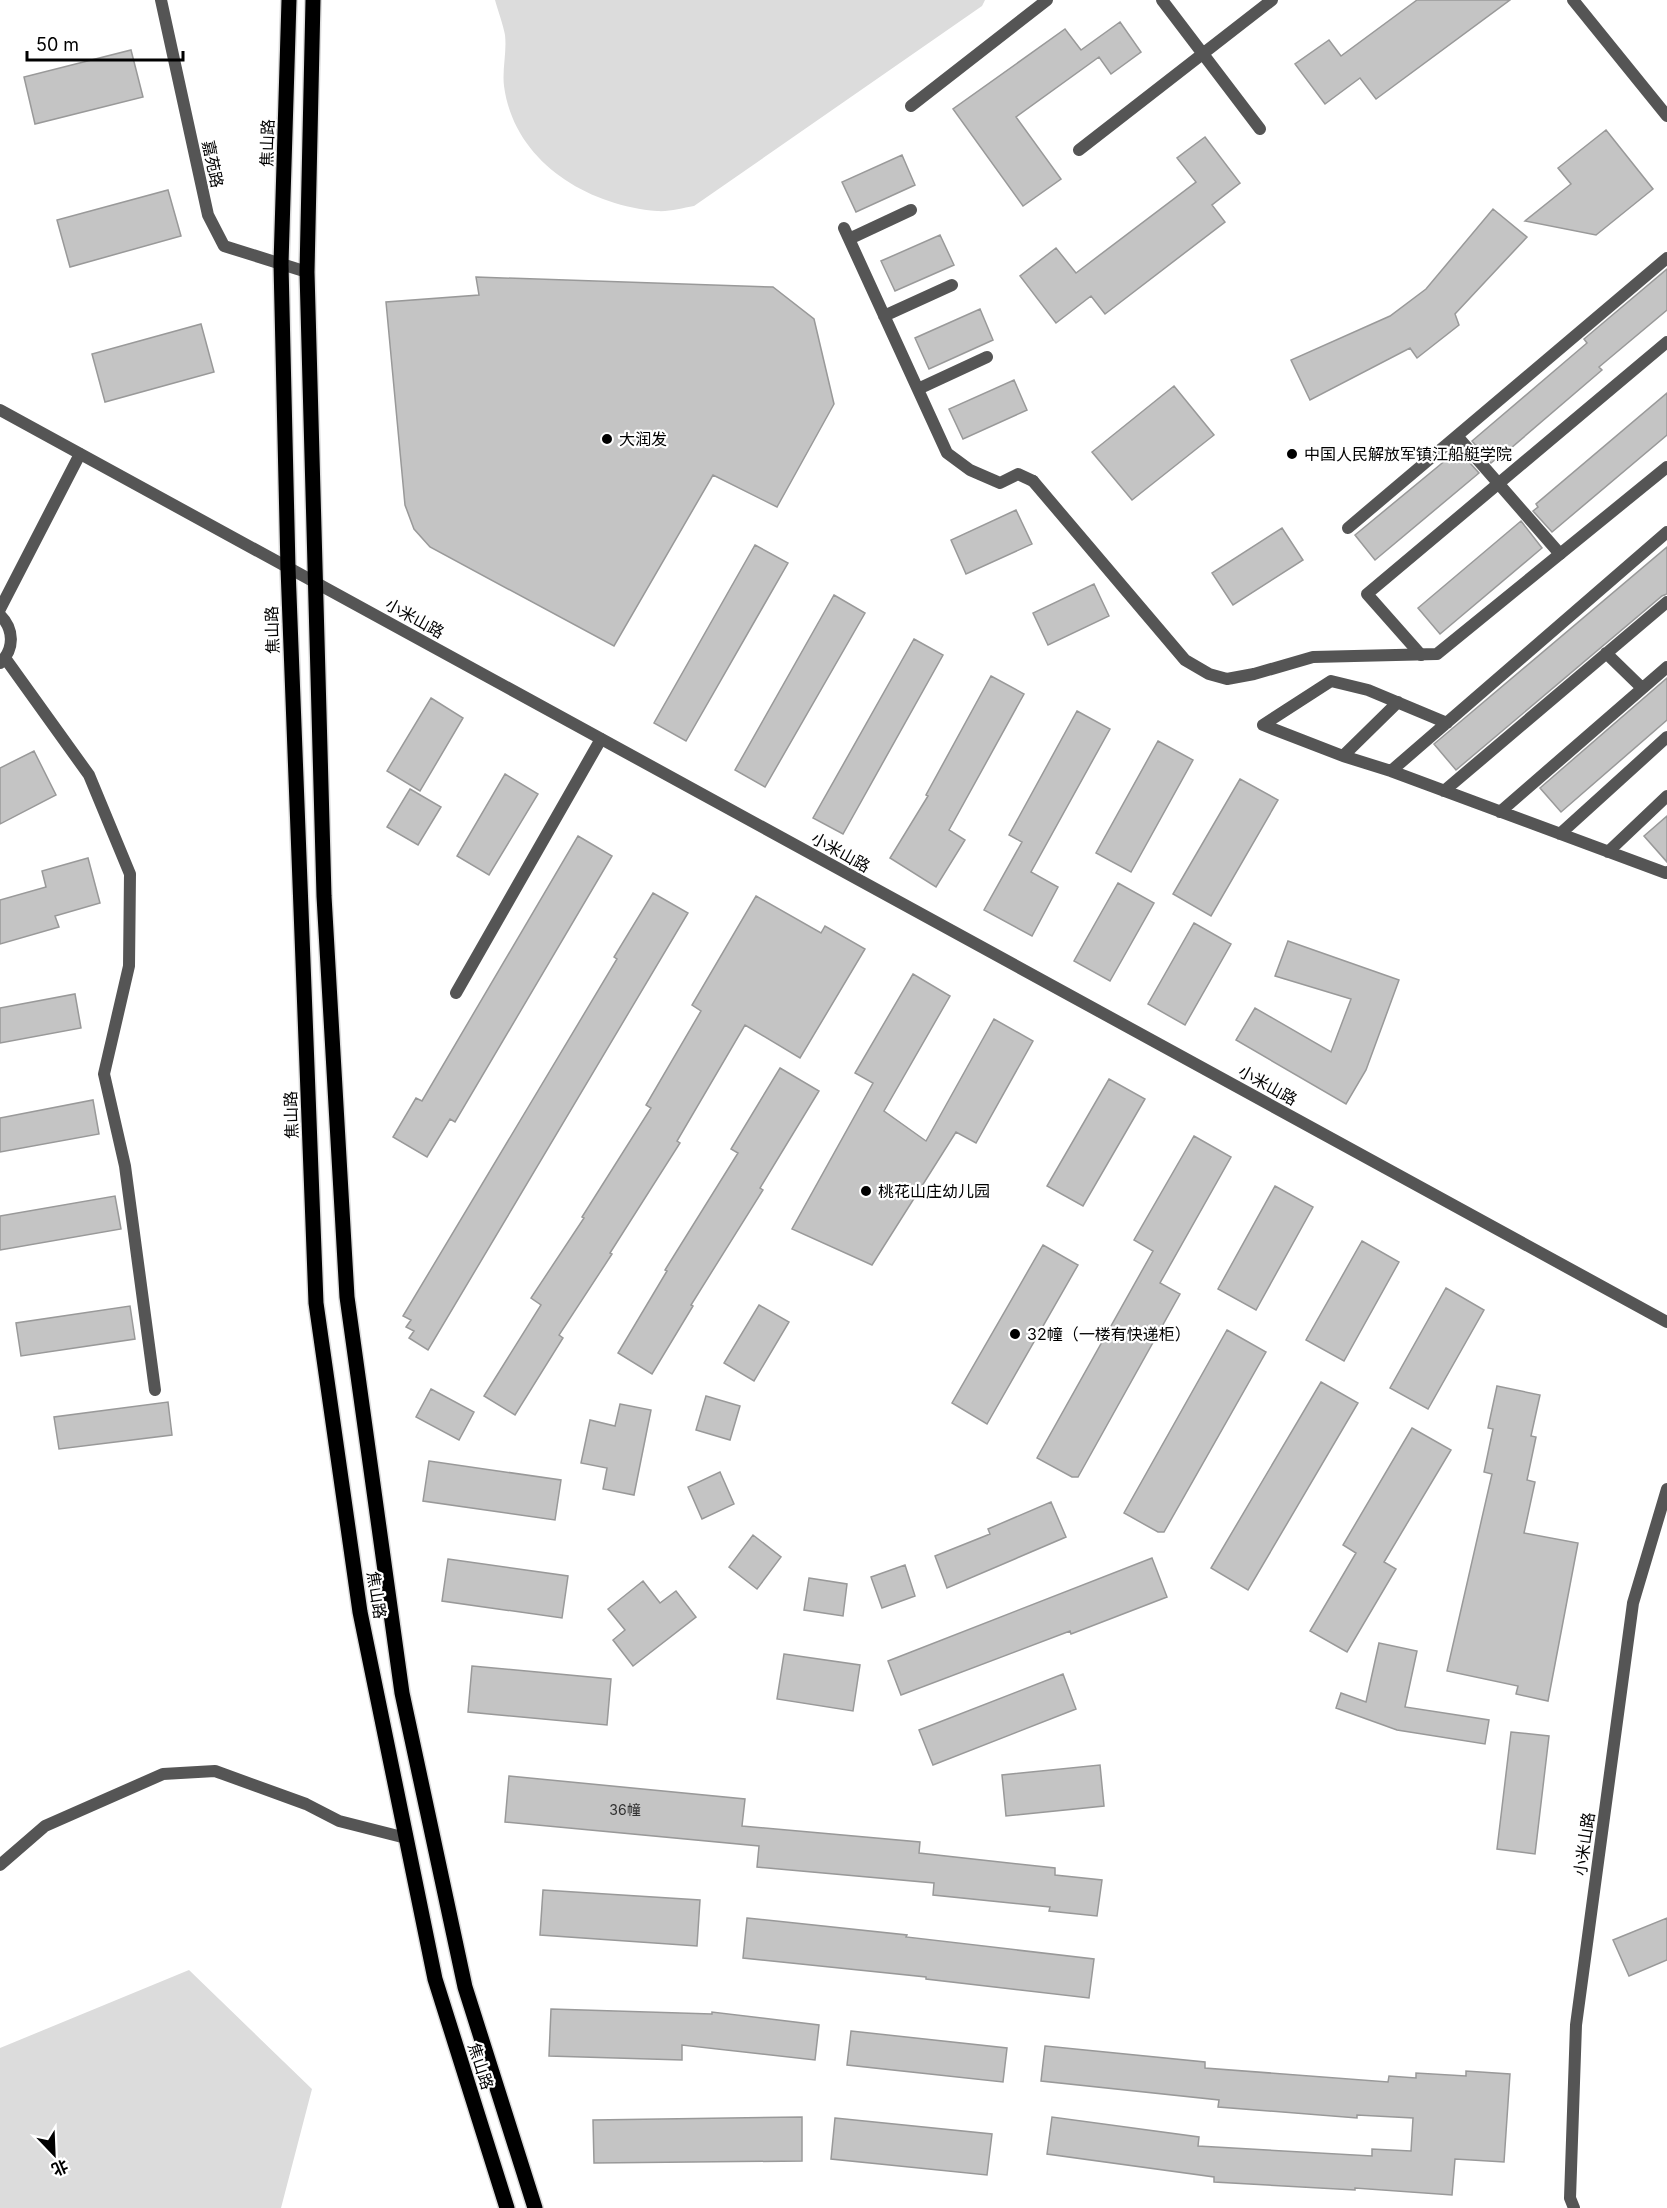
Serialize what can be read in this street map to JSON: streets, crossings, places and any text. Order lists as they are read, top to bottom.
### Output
{
  "streets": {
    "main road": ["焦山路"],
    "street": ["嘉苑路", "小米山路"]
  },
  "crossings": [
    ["焦山路", "嘉苑路"],
    ["焦山路", "小米山路"]
  ],
  "places": [
    "大润发",
    "中国人民解放军镇江船艇学院",
    "桃花山庄幼儿园",
    "32幢（一楼有快递柜）"
  ],
  "house_numbers": ["36幢"],
  "scale_bar": "50 m",
  "north": "bottom right"
}
